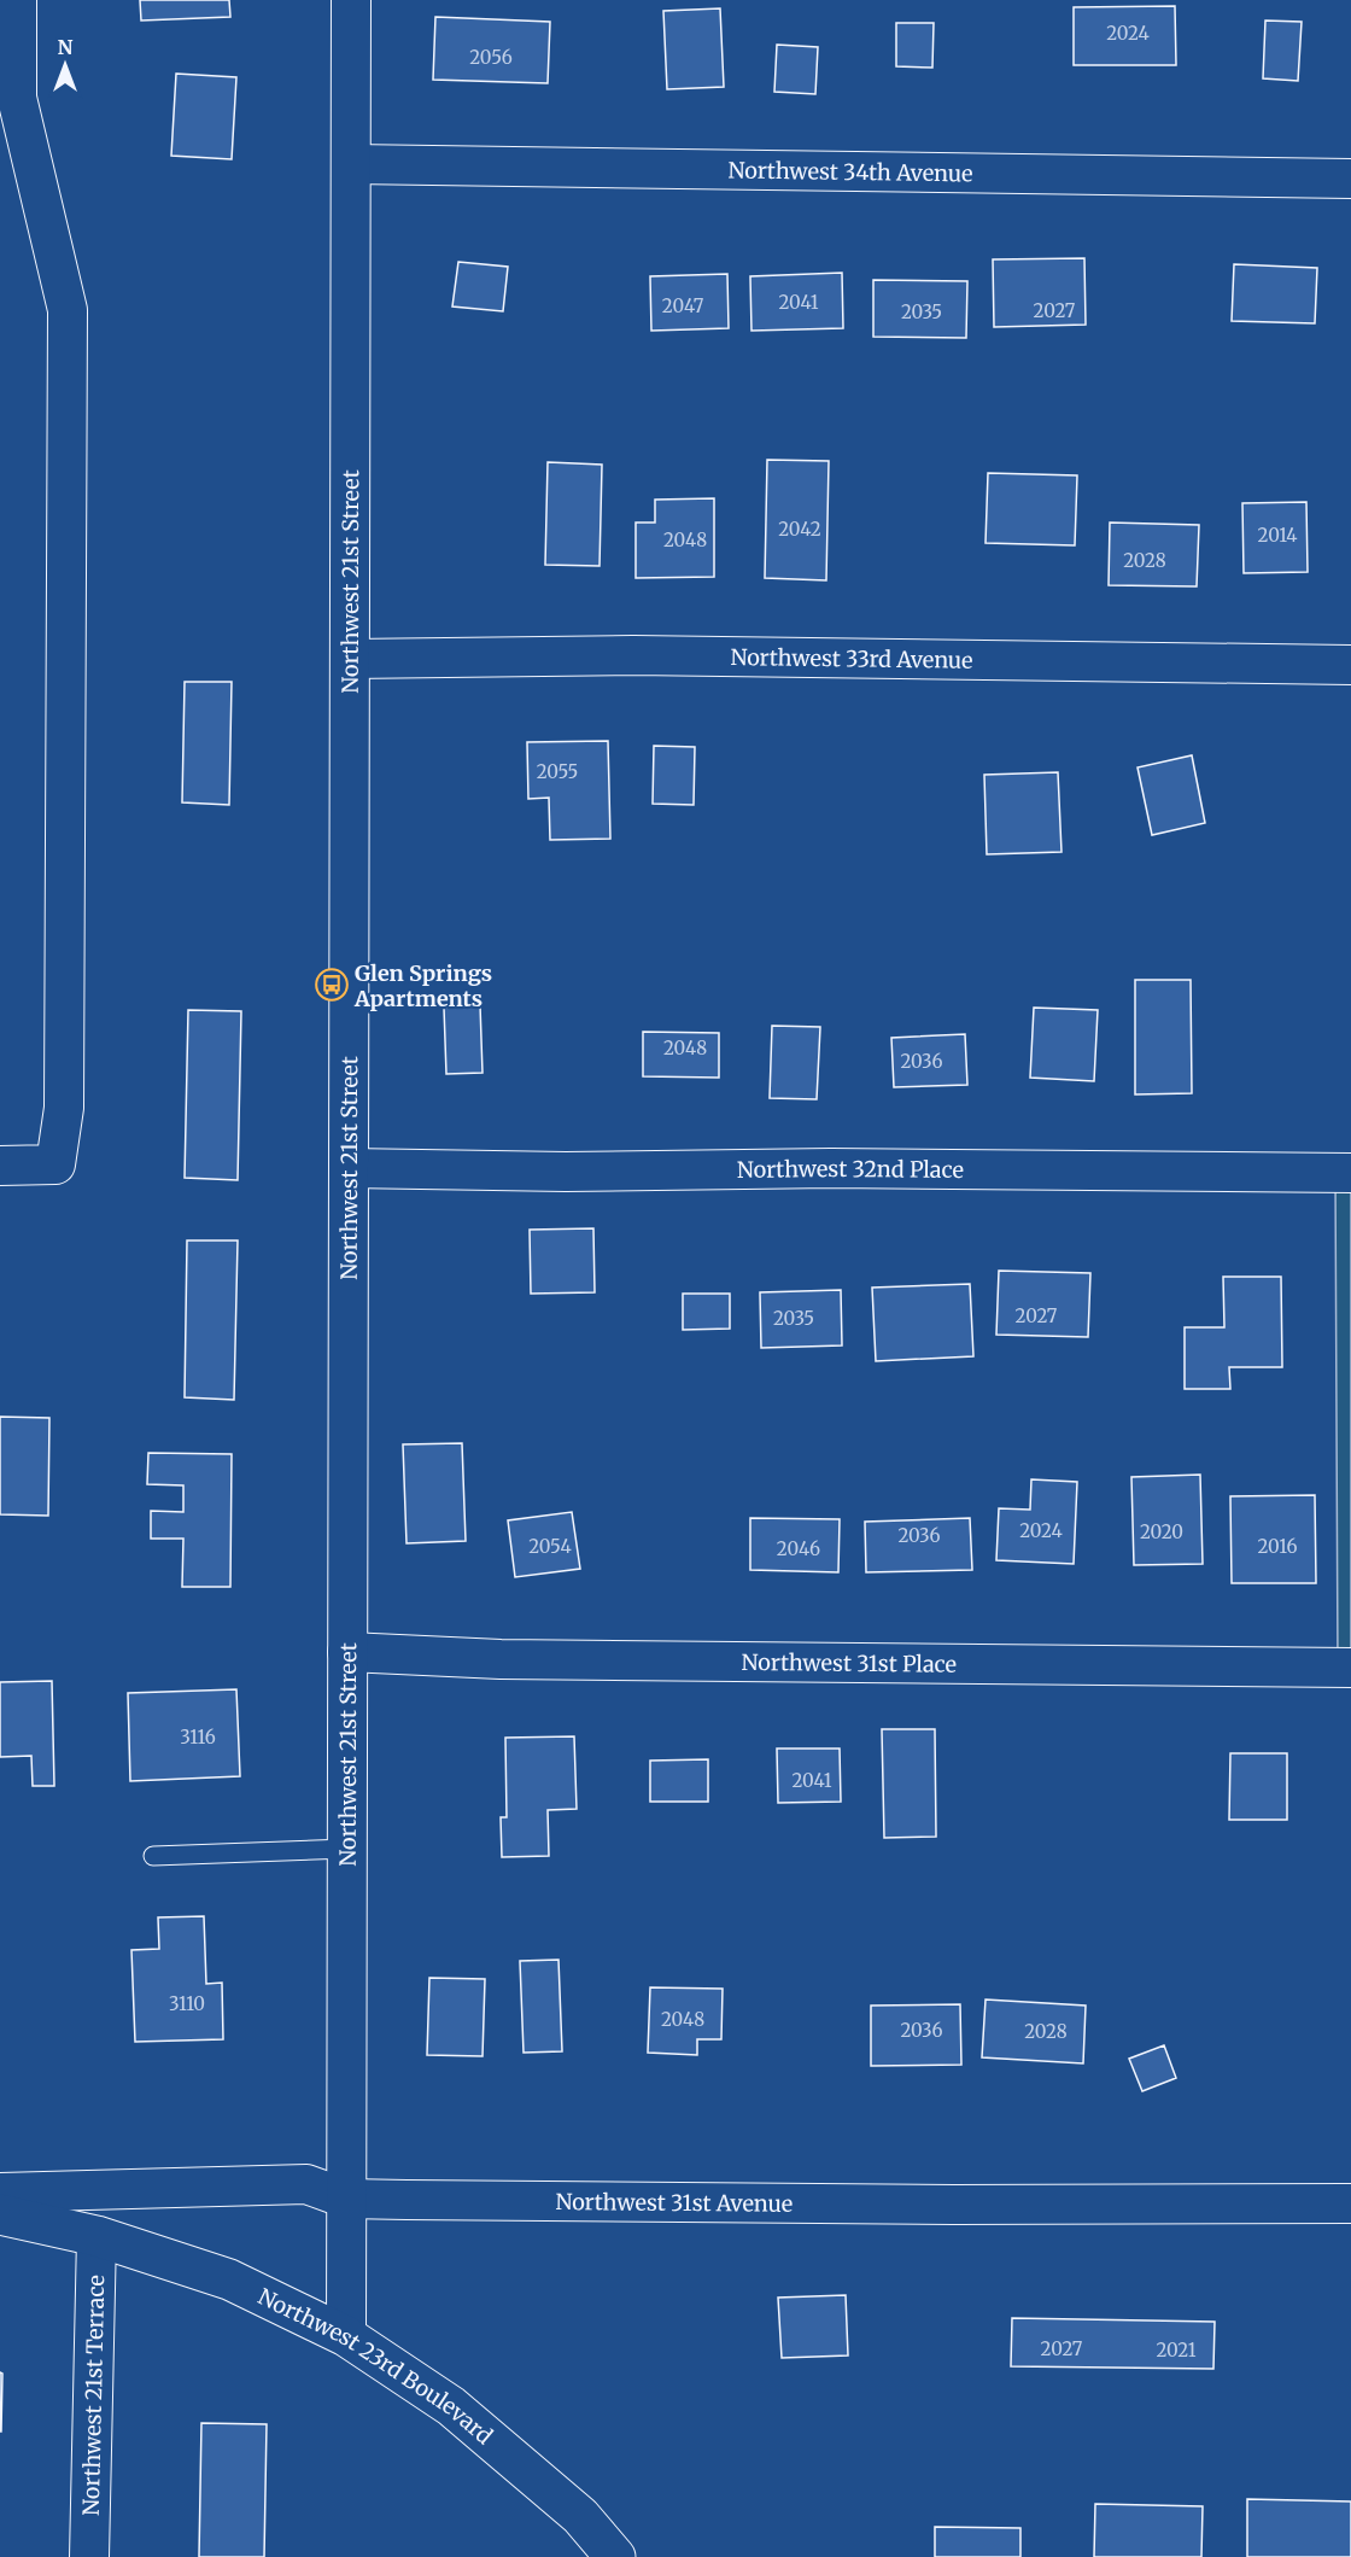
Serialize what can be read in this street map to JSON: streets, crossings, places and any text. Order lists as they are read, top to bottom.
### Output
{
  "streets": {
    "street": [
      "Northwest 34th Avenue",
      "Northwest 21st Street",
      "Northwest 33rd Avenue",
      "Northwest 32nd Place",
      "Northwest 31st Place",
      "Northwest 31st Avenue",
      "Northwest 23rd Boulevard",
      "Northwest 21st Terrace"
    ]
  },
  "crossings": [
    ["Northwest 34th Avenue", "Northwest 21st Street"],
    ["Northwest 21st Street", "Northwest 33rd Avenue"],
    ["Northwest 21st Street", "Northwest 32nd Place"],
    ["Northwest 21st Street", "Northwest 31st Place"],
    ["Northwest 21st Street", "Northwest 31st Avenue"],
    ["Northwest 21st Street", "Northwest 23rd Boulevard"],
    ["Northwest 23rd Boulevard", "Northwest 21st Terrace"]
  ],
  "places": {
    "bus stop": ["Glen Springs Apartments"]
  },
  "house_numbers": [
    "2024",
    "2056",
    "2041",
    "2047",
    "2027",
    "2035",
    "2042",
    "2014",
    "2048",
    "2028",
    "2055",
    "2048",
    "2036",
    "2027",
    "2035",
    "2024",
    "2020",
    "2036",
    "2054",
    "2016",
    "2046",
    "3116",
    "2041",
    "3110",
    "2048",
    "2036",
    "2028",
    "2027",
    "2021"
  ],
  "north": "top"
}
